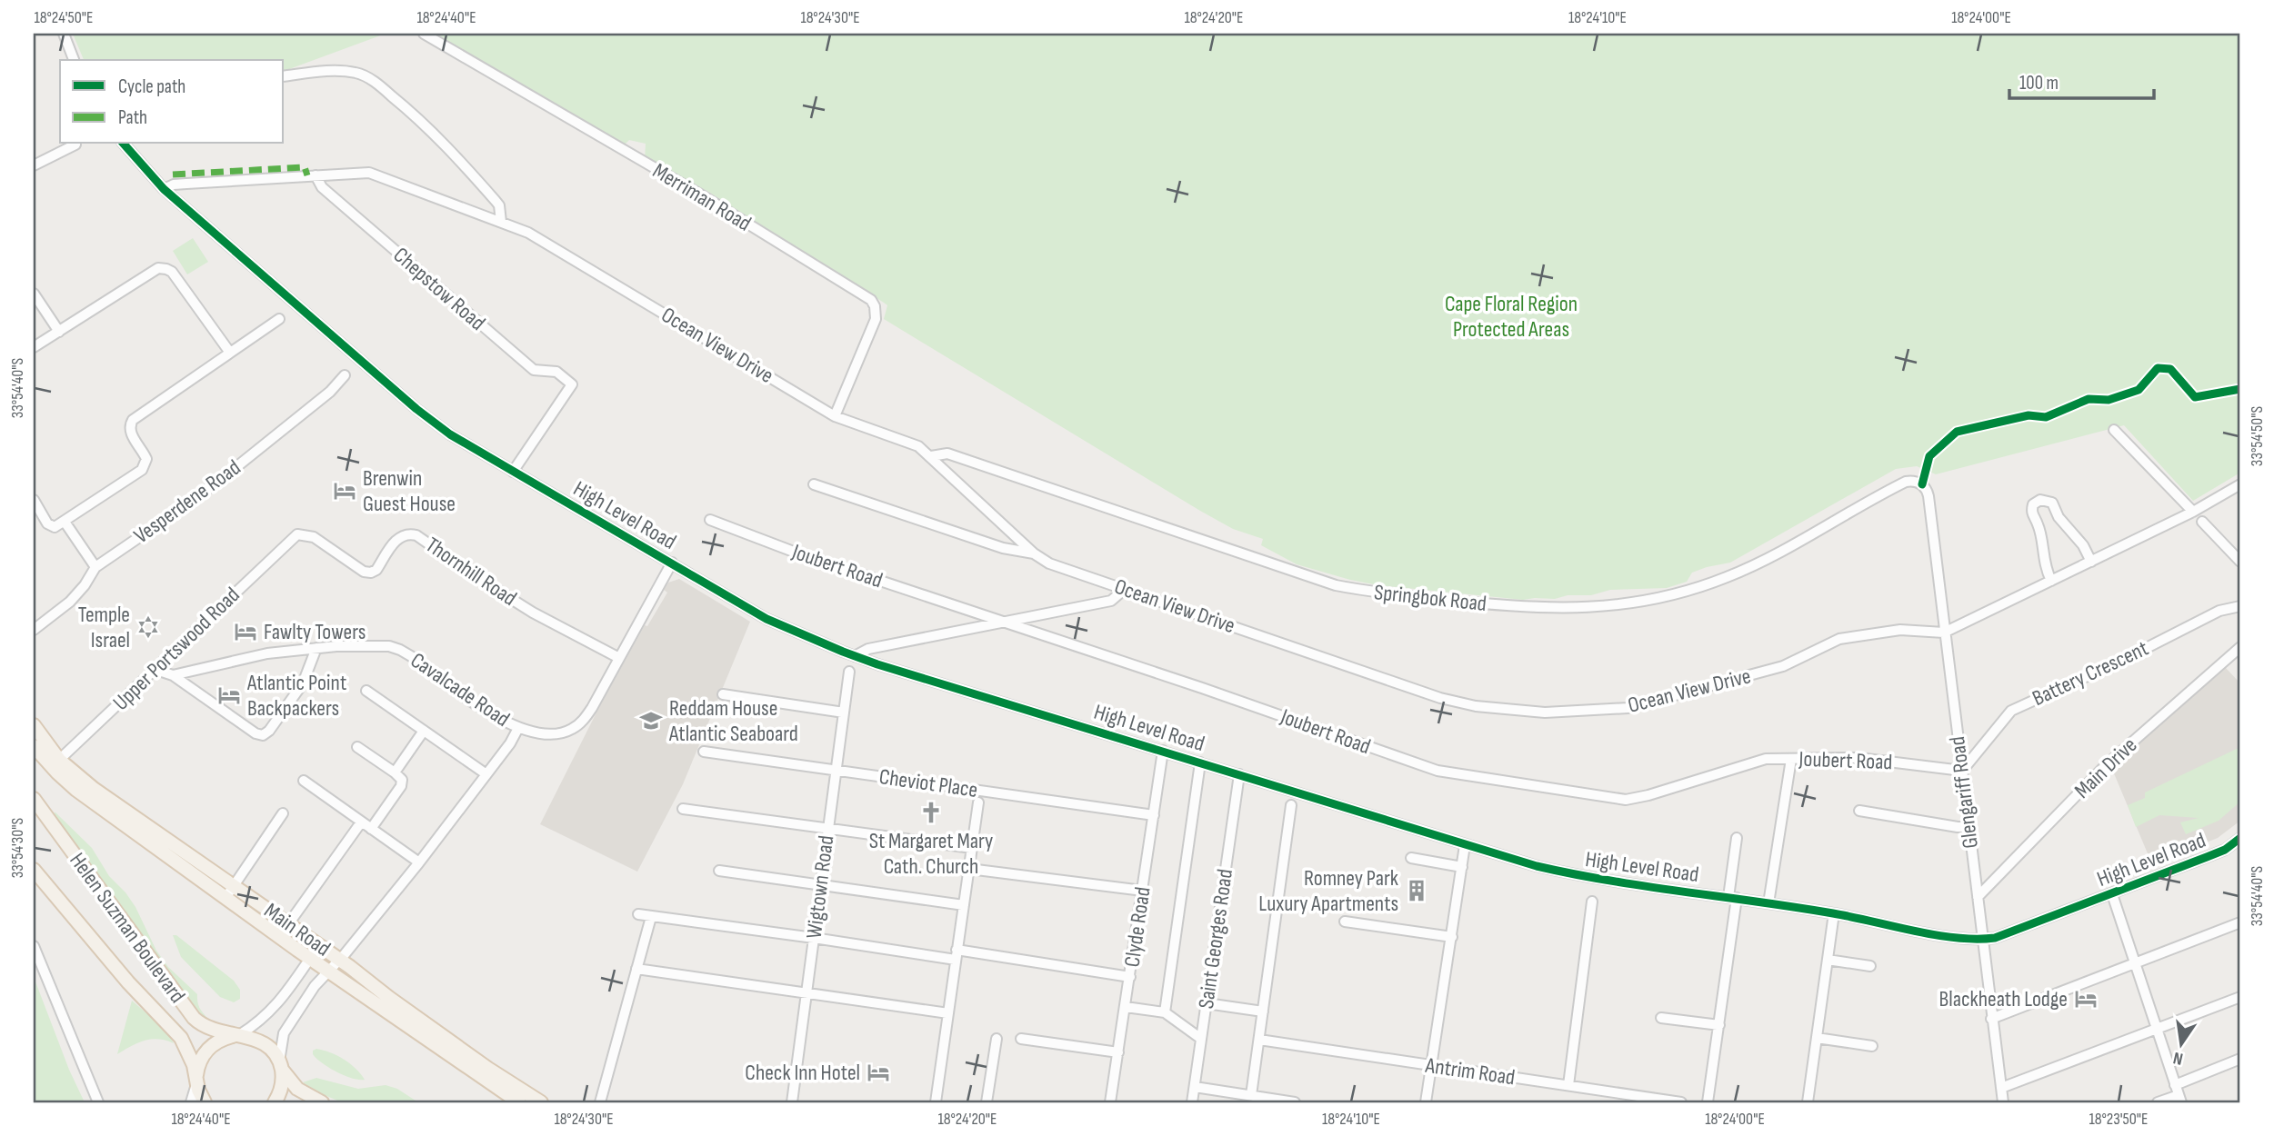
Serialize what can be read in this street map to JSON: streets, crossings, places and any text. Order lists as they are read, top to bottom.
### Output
{
  "streets": {
    "main road": ["Helen Suzman Boulevard", "Main Road"],
    "street": [
      "Merriman Road",
      "Chepstow Road",
      "Ocean View Drive",
      "Vesperdene Road",
      "High Level Road",
      "Joubert Road",
      "Thornhill Road",
      "Springbok Road",
      "Upper Portswood Road",
      "Battery Crescent",
      "Cavalcade Road",
      "Main Drive",
      "Cheviot Place",
      "Glengariff Road",
      "Wigtown Road",
      "Clyde Road",
      "Saint Georges Road",
      "Antrim Road"
    ]
  },
  "crossings": [
    ["Merriman Road", "Ocean View Drive"],
    ["Chepstow Road", "Ocean View Drive"],
    ["Chepstow Road", "High Level Road"],
    ["Ocean View Drive", "High Level Road"],
    ["Ocean View Drive", "Springbok Road"],
    ["Ocean View Drive", "Glengariff Road"],
    ["High Level Road", "Cavalcade Road"],
    ["High Level Road", "Glengariff Road"],
    ["High Level Road", "Clyde Road"],
    ["High Level Road", "Saint Georges Road"],
    ["Joubert Road", "Battery Crescent"],
    ["Joubert Road", "Glengariff Road"],
    ["Thornhill Road", "Upper Portswood Road"],
    ["Thornhill Road", "Cavalcade Road"],
    ["Springbok Road", "Glengariff Road"],
    ["Upper Portswood Road", "Main Road"],
    ["Battery Crescent", "Glengariff Road"],
    ["Main Drive", "Glengariff Road"],
    ["Cheviot Place", "Wigtown Road"],
    ["Cheviot Place", "Clyde Road"]
  ],
  "parks": ["Cape Floral Region Protected Areas"],
  "places": {
    "hotel": [
      "Brenwin Guest House",
      "Fawlty Towers",
      "Atlantic Point Backpackers",
      "Blackheath Lodge",
      "Check Inn Hotel"
    ],
    "synagogue": ["Temple Israel"],
    "school or university": ["Reddam House Atlantic Seaboard"],
    "church": ["St Margaret Mary Cath. Church"],
    "building": ["Romney Park Luxury Apartments"]
  },
  "legend": ["Cycle path", "Path"],
  "scale_bar": "100 m",
  "north": "bottom",
  "coordinates": [
    "18°24'50\"E",
    "18°24'40\"E",
    "18°24'30\"E",
    "18°24'20\"E",
    "18°24'10\"E",
    "18°24'00\"E",
    "33°54'40\"S",
    "33°54'50\"S",
    "33°54'30\"S",
    "18°23'50\"E"
  ]
}
